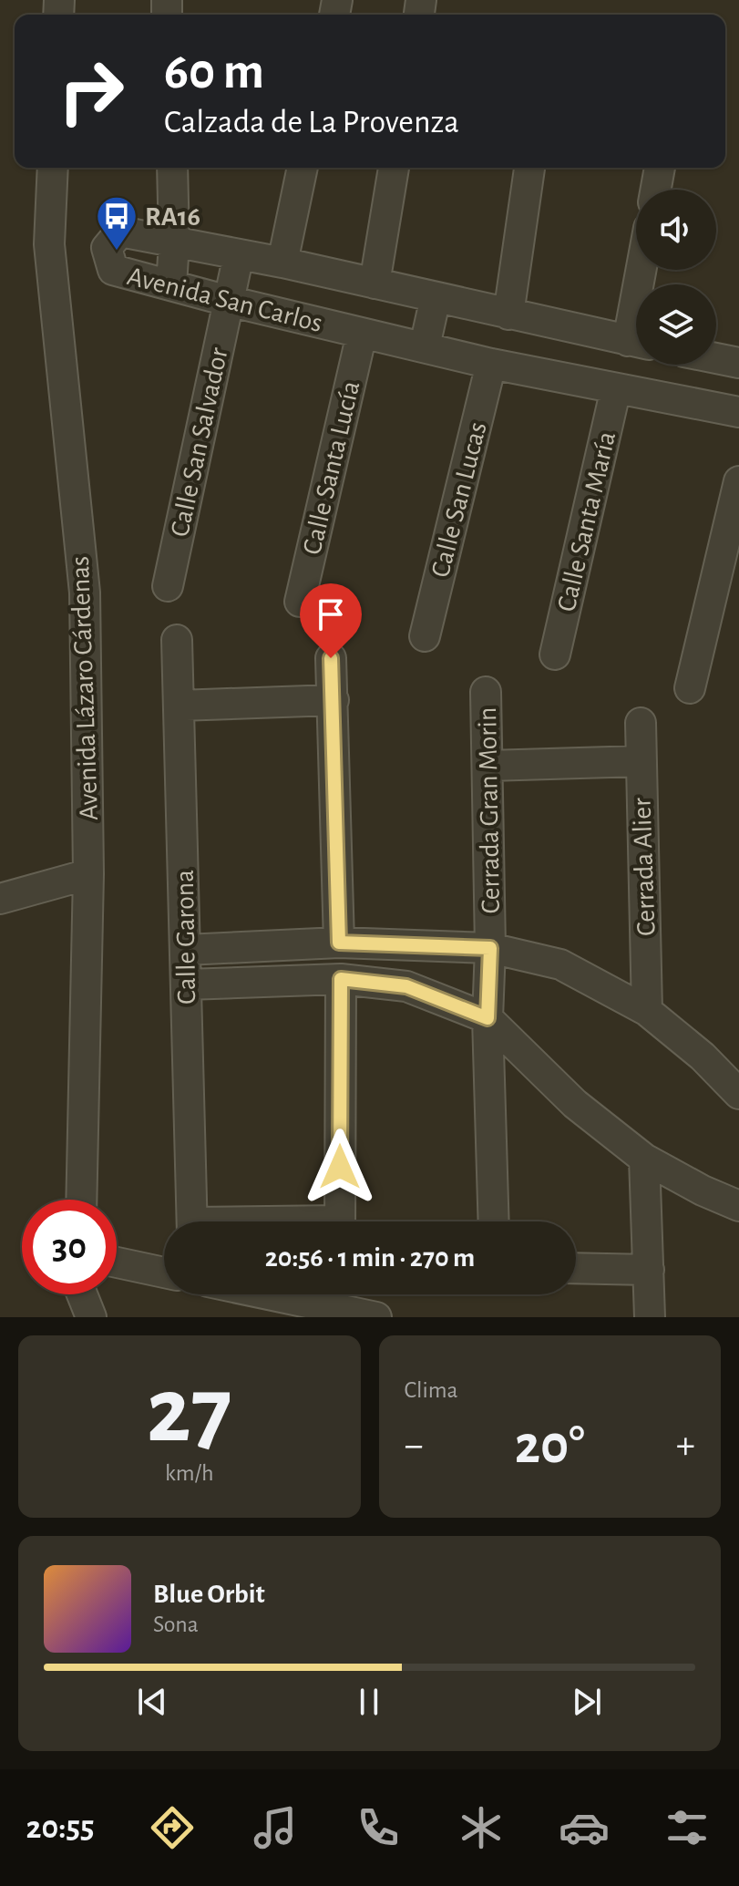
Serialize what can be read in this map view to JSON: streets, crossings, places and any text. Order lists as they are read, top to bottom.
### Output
{
  "streets": {
    "street": [
      "Avenida San Carlos",
      "Calle San Salvador",
      "Calle Santa Lucía",
      "Calle San Lucas",
      "Calle Santa María",
      "Avenida Lázaro Cárdenas",
      "Cerrada Gran Morin",
      "Cerrada Alier",
      "Calle Garona"
    ]
  },
  "crossings": [
    ["Avenida San Carlos", "Calle San Salvador"],
    ["Avenida San Carlos", "Calle Santa Lucía"],
    ["Avenida San Carlos", "Calle San Lucas"],
    ["Avenida San Carlos", "Calle Santa María"]
  ],
  "places": {
    "bus stop": ["RA16"]
  },
  "page": {
    "turn": ["60 m", "Calzada de La Provenza"],
    "limit": "30",
    "trip": "20:56 · 1 min · 270 m",
    "tile": [
      ["27", "km/h"],
      "Clima"
    ],
    "heat": ["−", "20°", "+"],
    "song": ["Blue Orbit", "Sona"],
    "tabs": "20:55"
  }
}
